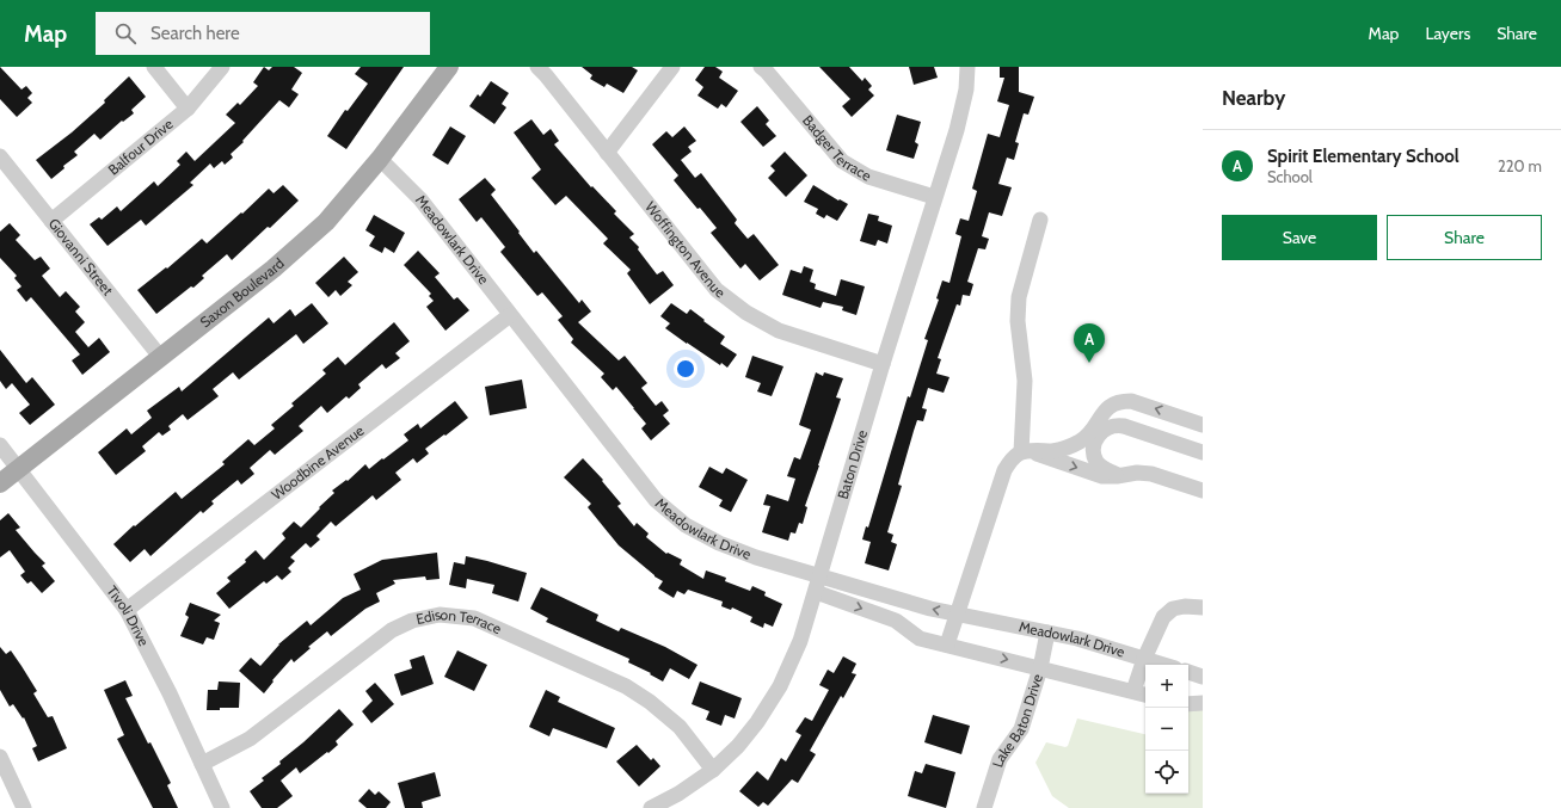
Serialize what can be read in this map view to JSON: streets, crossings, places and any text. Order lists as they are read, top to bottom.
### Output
{
  "streets": {
    "main road": ["Saxon Boulevard"],
    "street": [
      "Badger Terrace",
      "Balfour Drive",
      "Meadowlark Drive",
      "Woffington Avenue",
      "Giovanni Street",
      "Woodbine Avenue",
      "Baton Drive",
      "Tivoli Drive",
      "Edison Terrace",
      "Lake Baton Drive"
    ]
  },
  "crossings": [
    ["Badger Terrace", "Baton Drive"],
    ["Balfour Drive", "Giovanni Street"],
    ["Meadowlark Drive", "Saxon Boulevard"],
    ["Meadowlark Drive", "Woodbine Avenue"],
    ["Meadowlark Drive", "Baton Drive"],
    ["Meadowlark Drive", "Lake Baton Drive"],
    ["Woffington Avenue", "Baton Drive"],
    ["Giovanni Street", "Saxon Boulevard"],
    ["Saxon Boulevard", "Tivoli Drive"],
    ["Woodbine Avenue", "Tivoli Drive"],
    ["Baton Drive", "Edison Terrace"],
    ["Tivoli Drive", "Edison Terrace"]
  ],
  "page": {
    "header": "Map",
    "search": "Search here",
    "nav": ["Map", "Layers", "Share"],
    "heading": "Nearby",
    "list": [
      {
        "mark": "A",
        "name": "Spirit Elementary School",
        "note": "School",
        "value": "220 m"
      }
    ],
    "buttons": ["Save", "Share"],
    "pins": "A",
    "map_buttons": ["+", "−"]
  }
}
